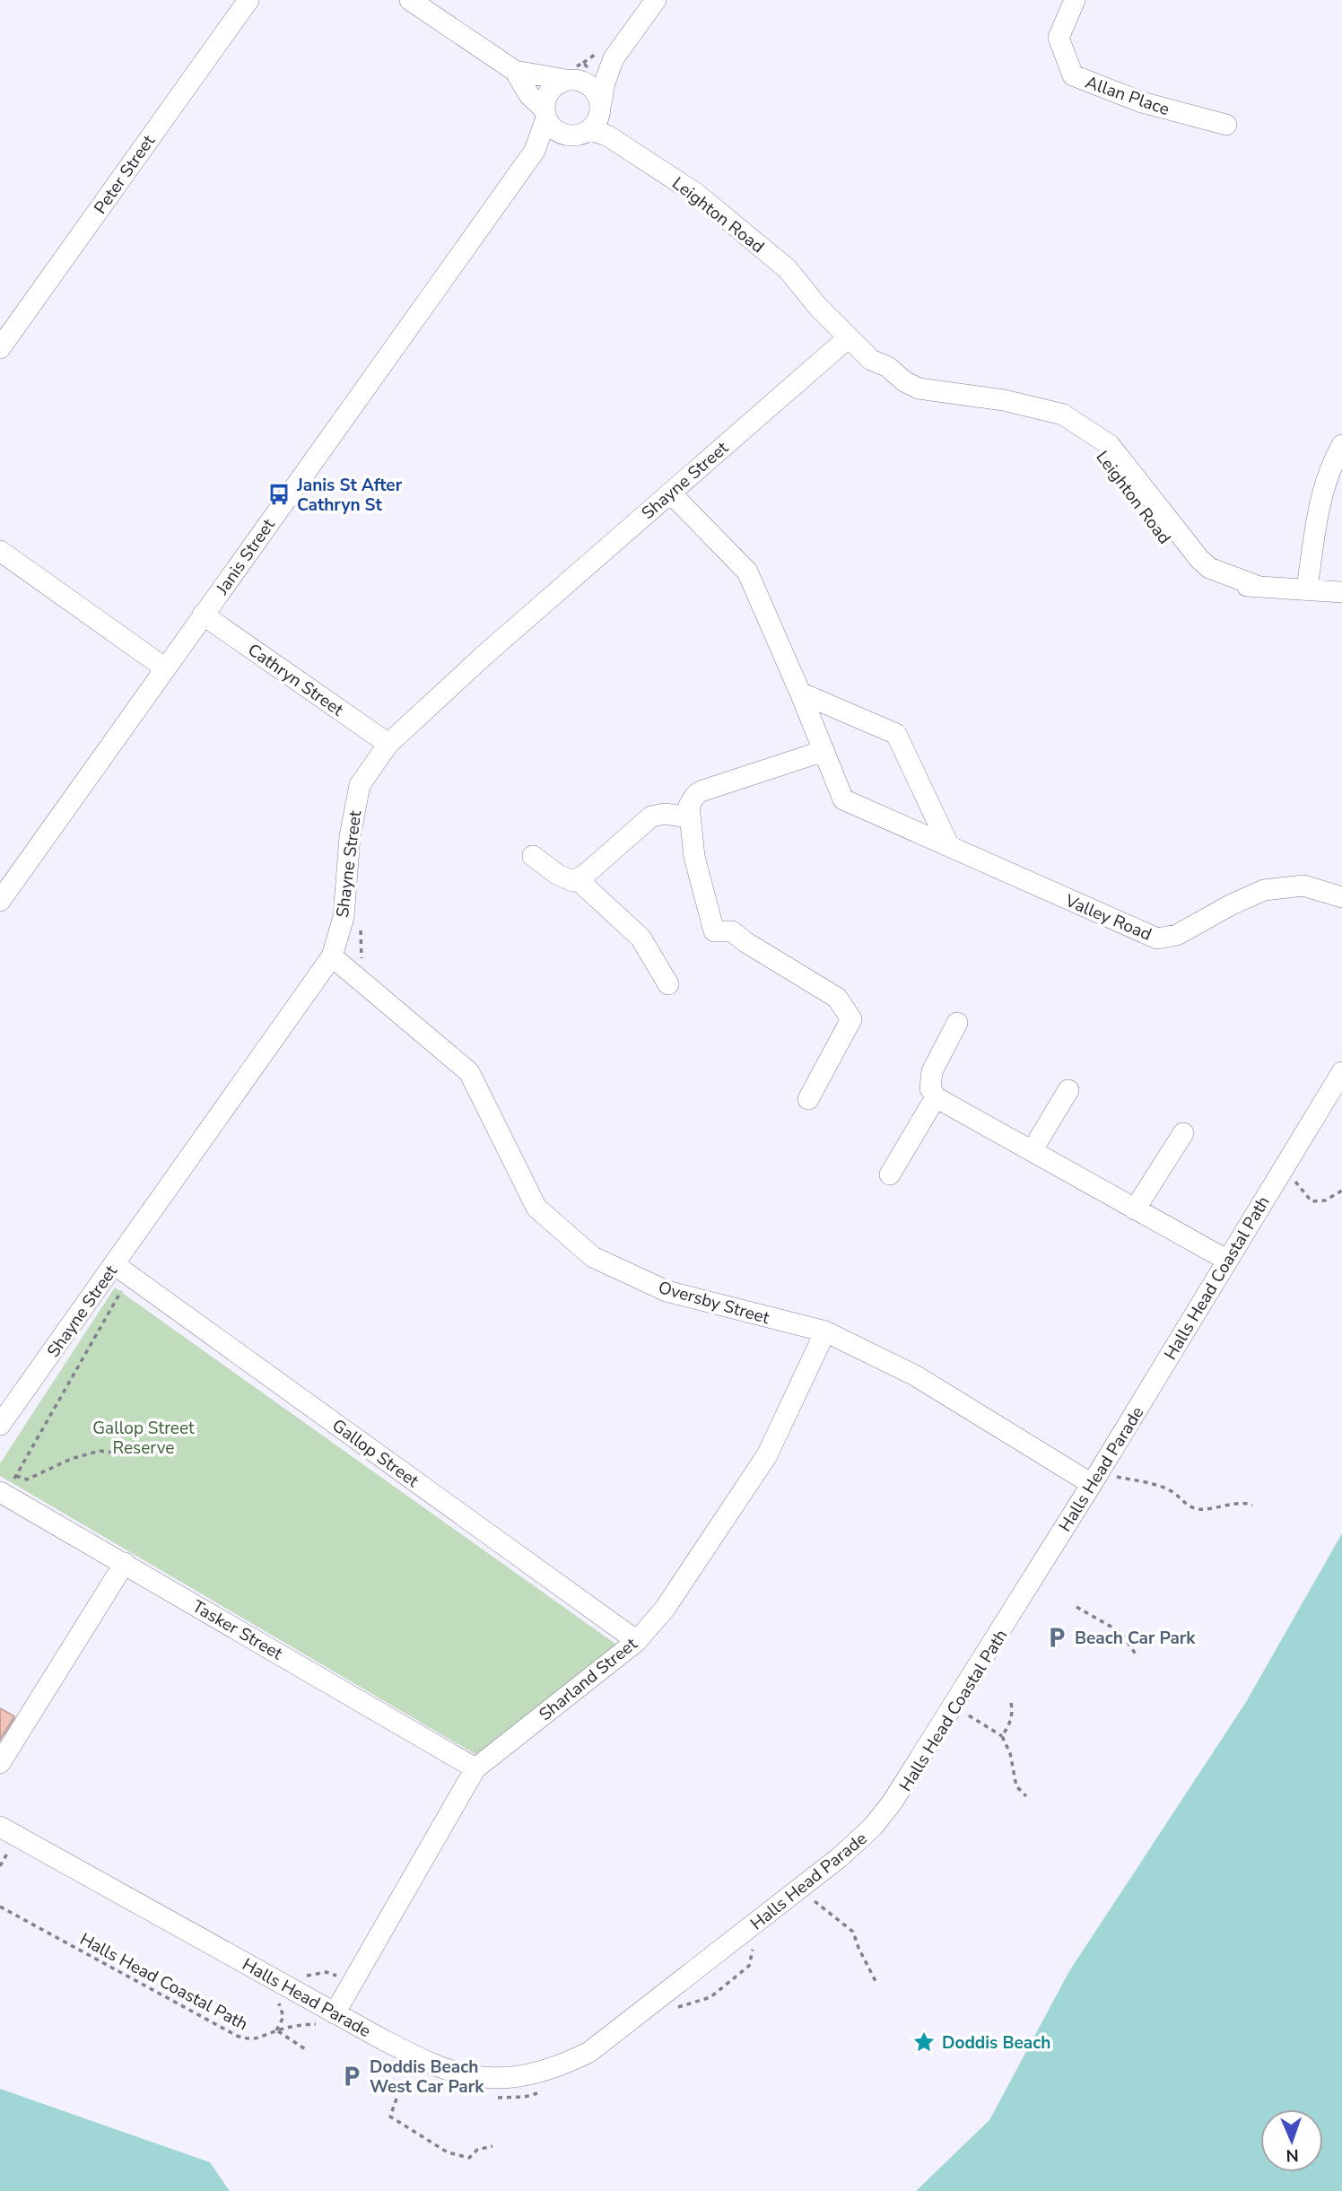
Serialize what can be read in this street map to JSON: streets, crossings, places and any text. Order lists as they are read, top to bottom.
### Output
{
  "streets": {
    "street": [
      "Allan Place",
      "Peter Street",
      "Leighton Road",
      "Shayne Street",
      "Janis Street",
      "Cathryn Street",
      "Valley Road",
      "Oversby Street",
      "Gallop Street",
      "Halls Head Parade",
      "Tasker Street",
      "Sharland Street"
    ],
    "path": ["Halls Head Coastal Path"]
  },
  "crossings": [
    ["Leighton Road", "Shayne Street"],
    ["Leighton Road", "Janis Street"],
    ["Shayne Street", "Cathryn Street"],
    ["Shayne Street", "Valley Road"],
    ["Shayne Street", "Oversby Street"],
    ["Shayne Street", "Gallop Street"],
    ["Janis Street", "Cathryn Street"],
    ["Halls Head Coastal Path", "Halls Head Parade"],
    ["Halls Head Coastal Path", "Sharland Street"],
    ["Oversby Street", "Halls Head Parade"],
    ["Oversby Street", "Sharland Street"],
    ["Gallop Street", "Sharland Street"],
    ["Halls Head Parade", "Sharland Street"],
    ["Tasker Street", "Sharland Street"]
  ],
  "parks": ["Gallop Street Reserve"],
  "places": {
    "bus stop": ["Janis St After Cathryn St"],
    "parking": ["Beach Car Park", "Doddis Beach West Car Park"],
    "place": ["Doddis Beach"]
  },
  "north": "bottom"
}
